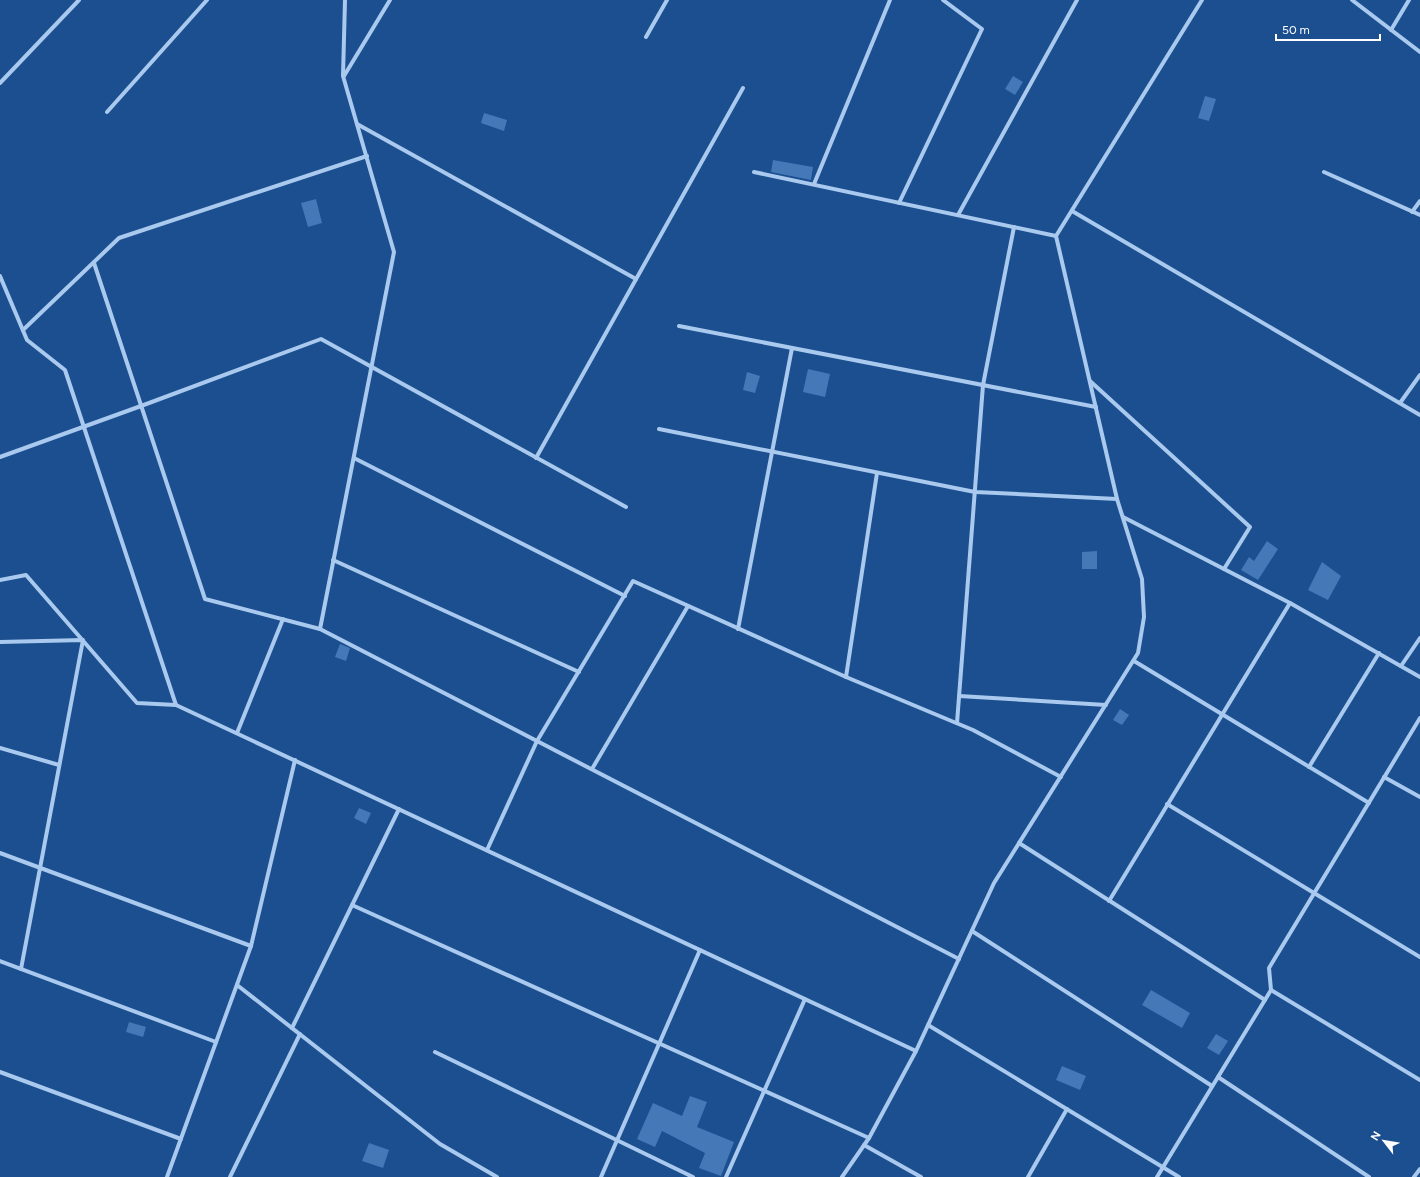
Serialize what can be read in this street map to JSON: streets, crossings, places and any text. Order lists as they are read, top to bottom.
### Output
{
  "scale_bar": "50 m",
  "north": "top left"
}
